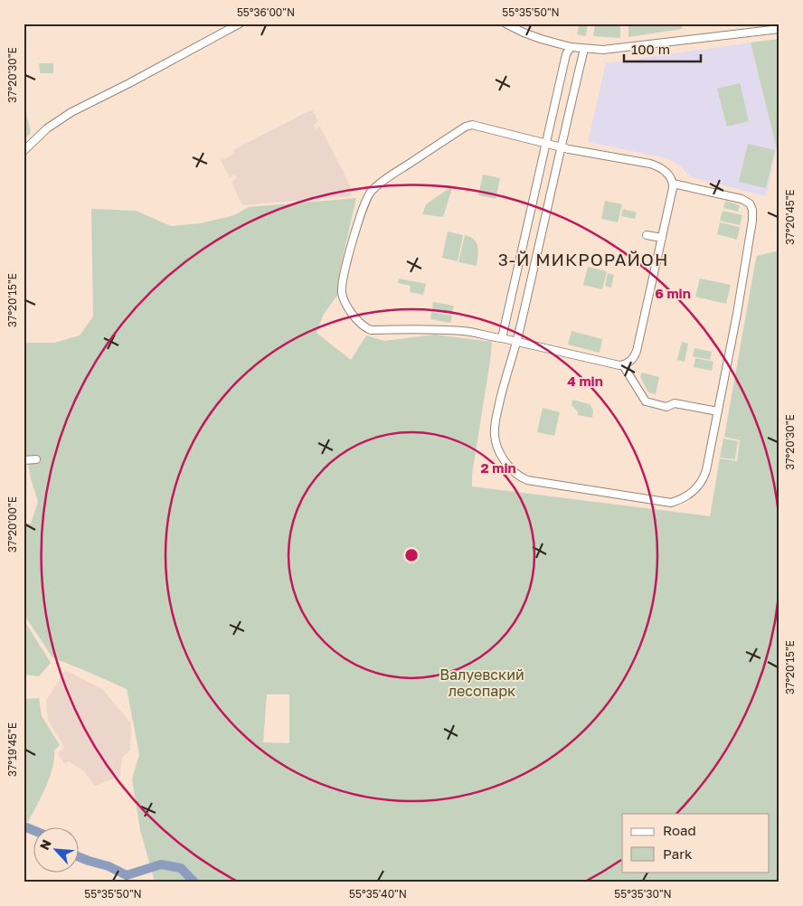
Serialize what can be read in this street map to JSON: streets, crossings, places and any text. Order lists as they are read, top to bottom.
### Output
{
  "districts": ["3-Й МИКРОРАЙОН"],
  "parks": ["Валуевский лесопарк"],
  "legend": ["Road", "Park"],
  "scale_bar": "100 m",
  "north": "top left",
  "coordinates": [
    "55°36'00\"N",
    "55°35'50\"N",
    "37°20'30\"E",
    "37°20'45\"E",
    "37°20'15\"E",
    "37°20'00\"E",
    "37°19'45\"E",
    "55°35'40\"N",
    "55°35'30\"N"
  ],
  "rings": ["6 min", "4 min", "2 min"]
}
